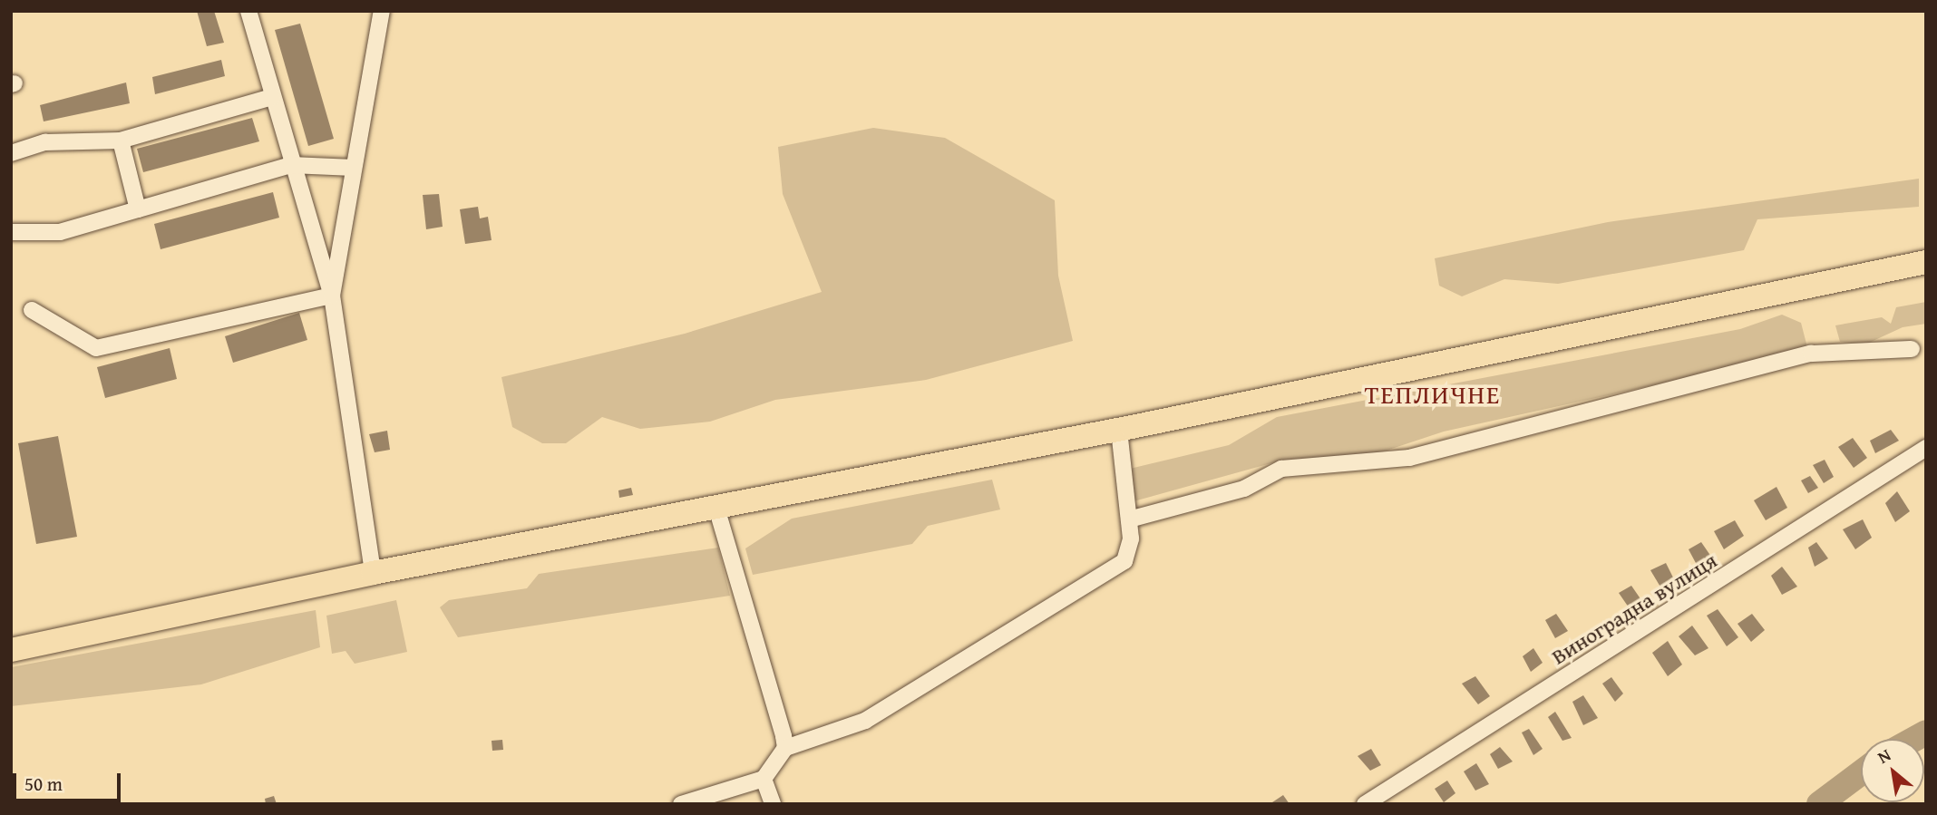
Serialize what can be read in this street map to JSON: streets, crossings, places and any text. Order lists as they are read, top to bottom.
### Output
{
  "streets": {
    "street": ["Виноградна вулиця"]
  },
  "districts": ["ТЕПЛИЧНЕ"],
  "scale_bar": "50 m",
  "north": "top left"
}
